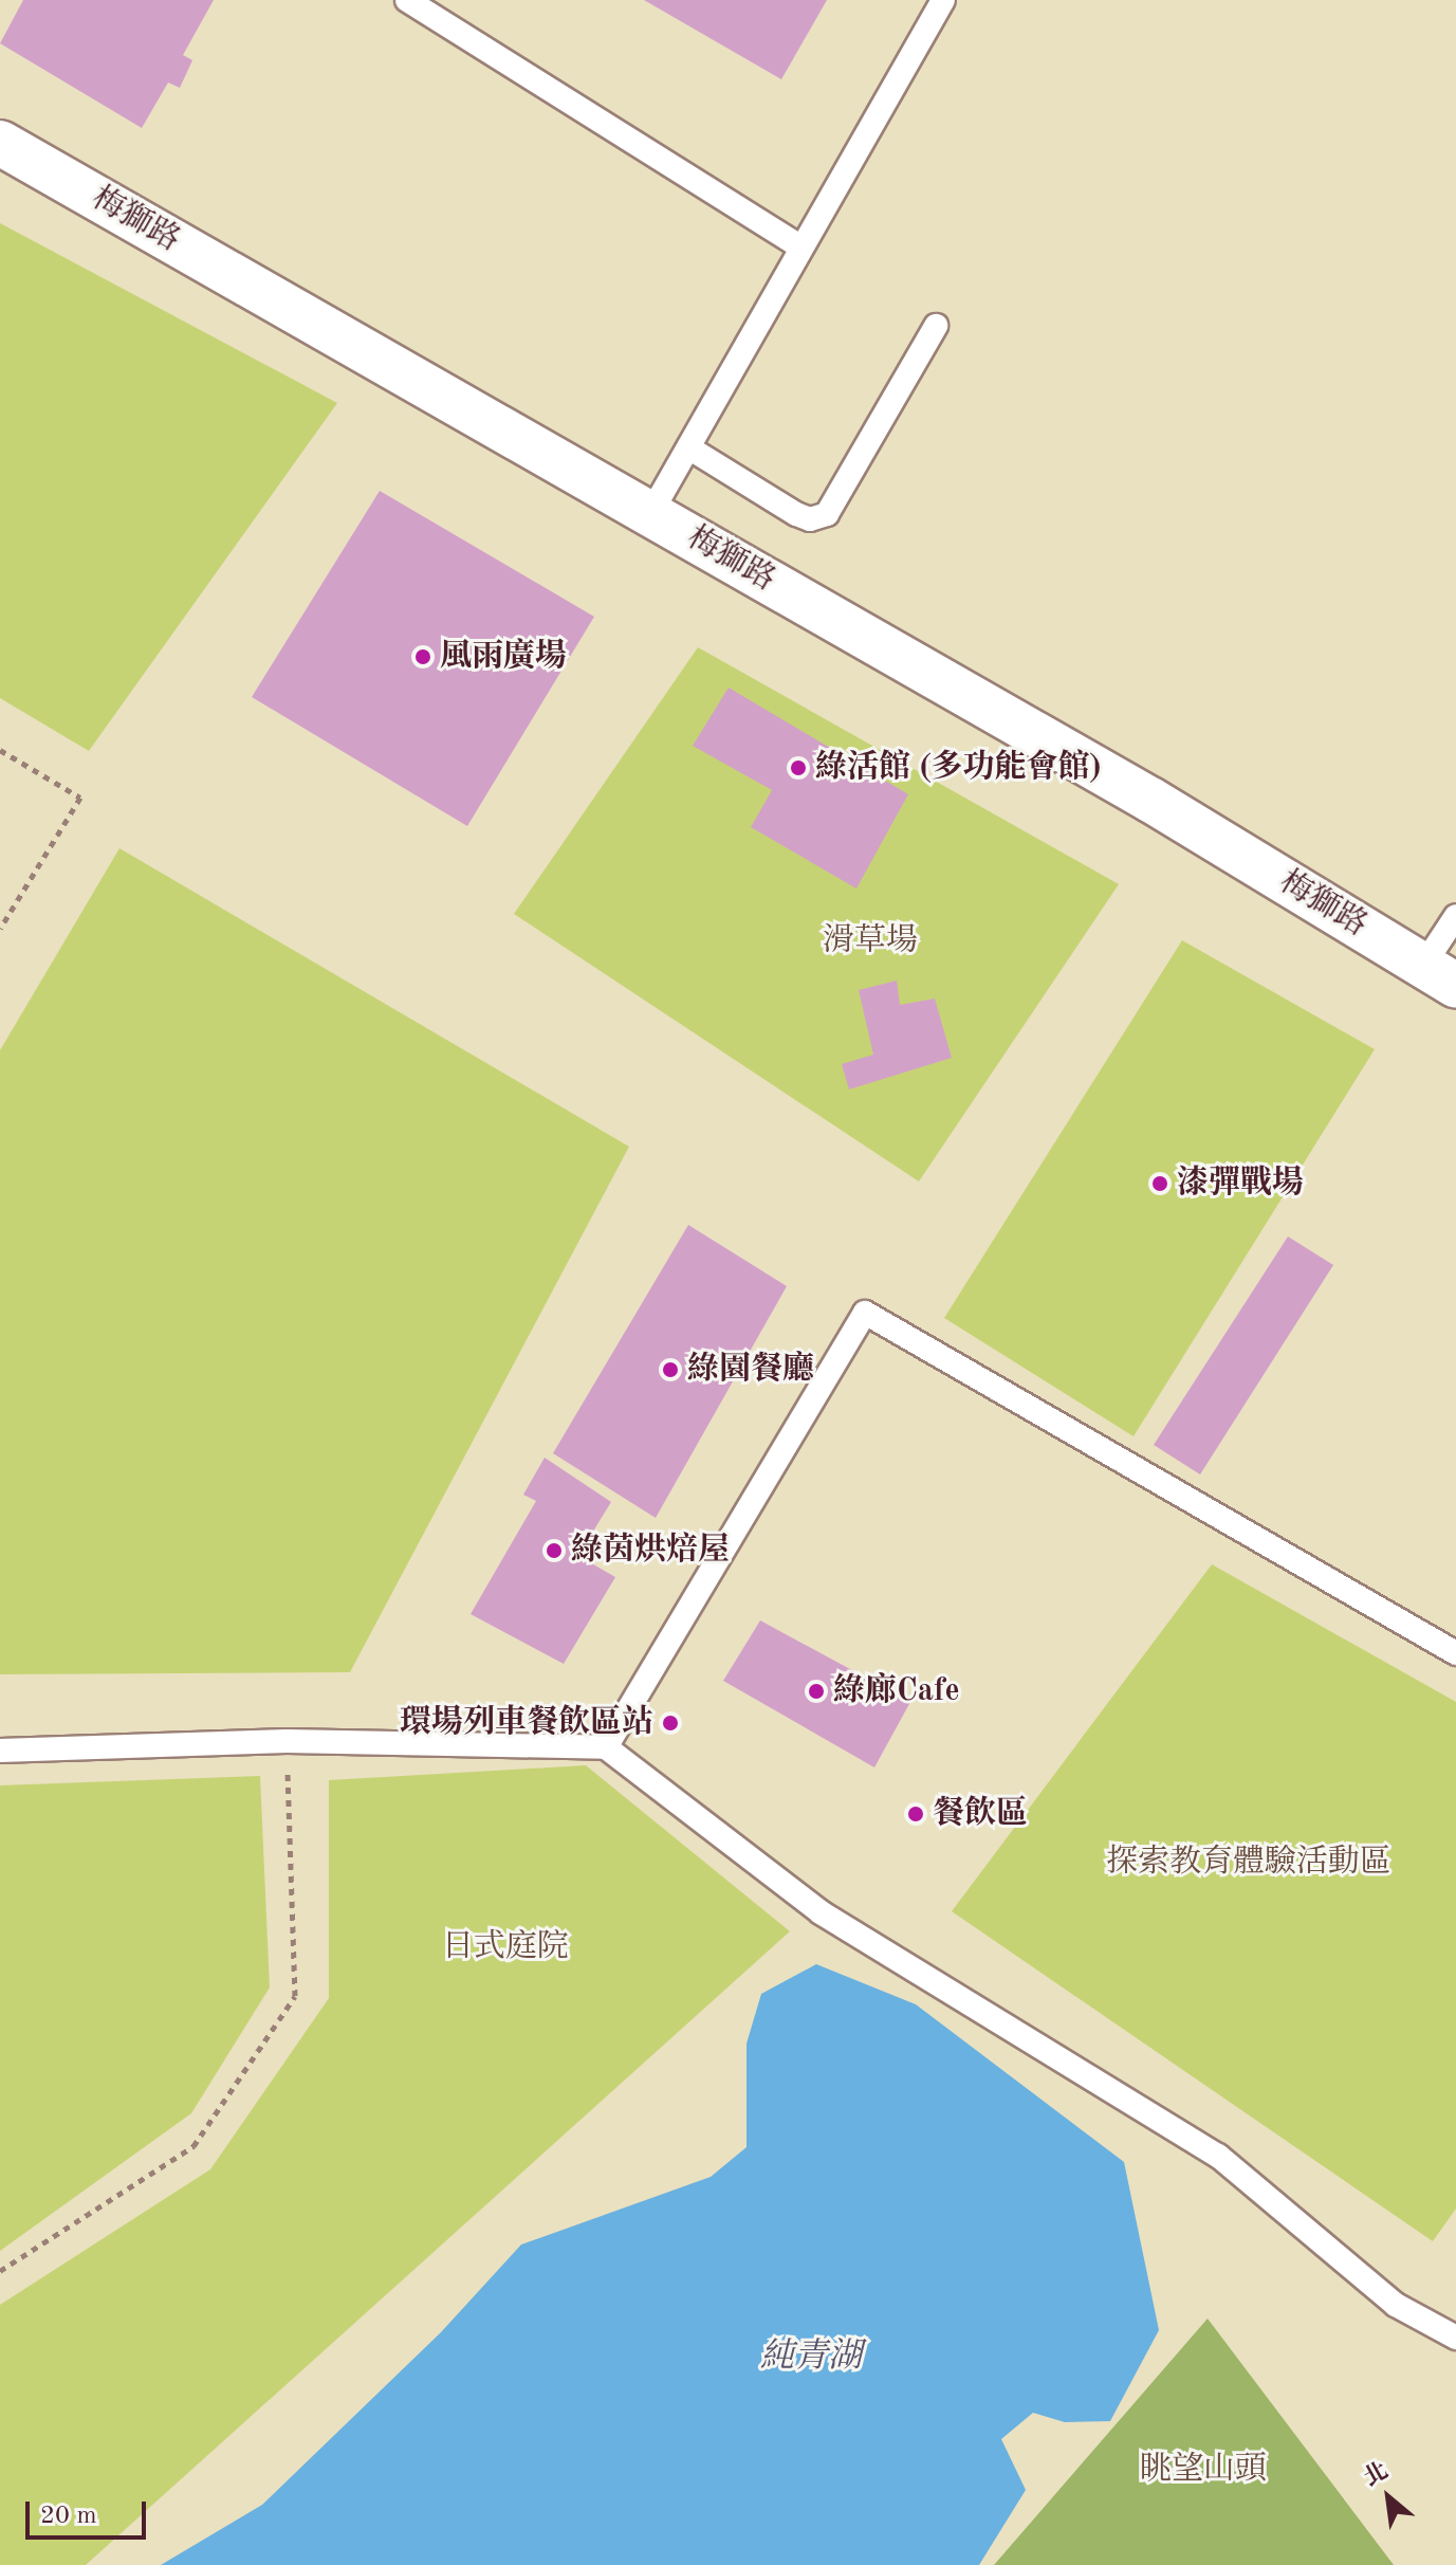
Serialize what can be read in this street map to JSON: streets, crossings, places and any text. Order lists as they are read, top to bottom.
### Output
{
  "streets": {
    "street": ["梅獅路"]
  },
  "water": ["純青湖"],
  "parks": [
    "滑草場",
    "探索教育體驗活動區",
    "日式庭院",
    "眺望山頭"
  ],
  "places": [
    "風雨廣場",
    "綠活館 (多功能會館)",
    "漆彈戰場",
    "綠園餐廳",
    "綠茵烘焙屋",
    "綠廊Cafe",
    "環場列車餐飲區站",
    "餐飲區"
  ],
  "scale_bar": "20 m",
  "north": "top left"
}
